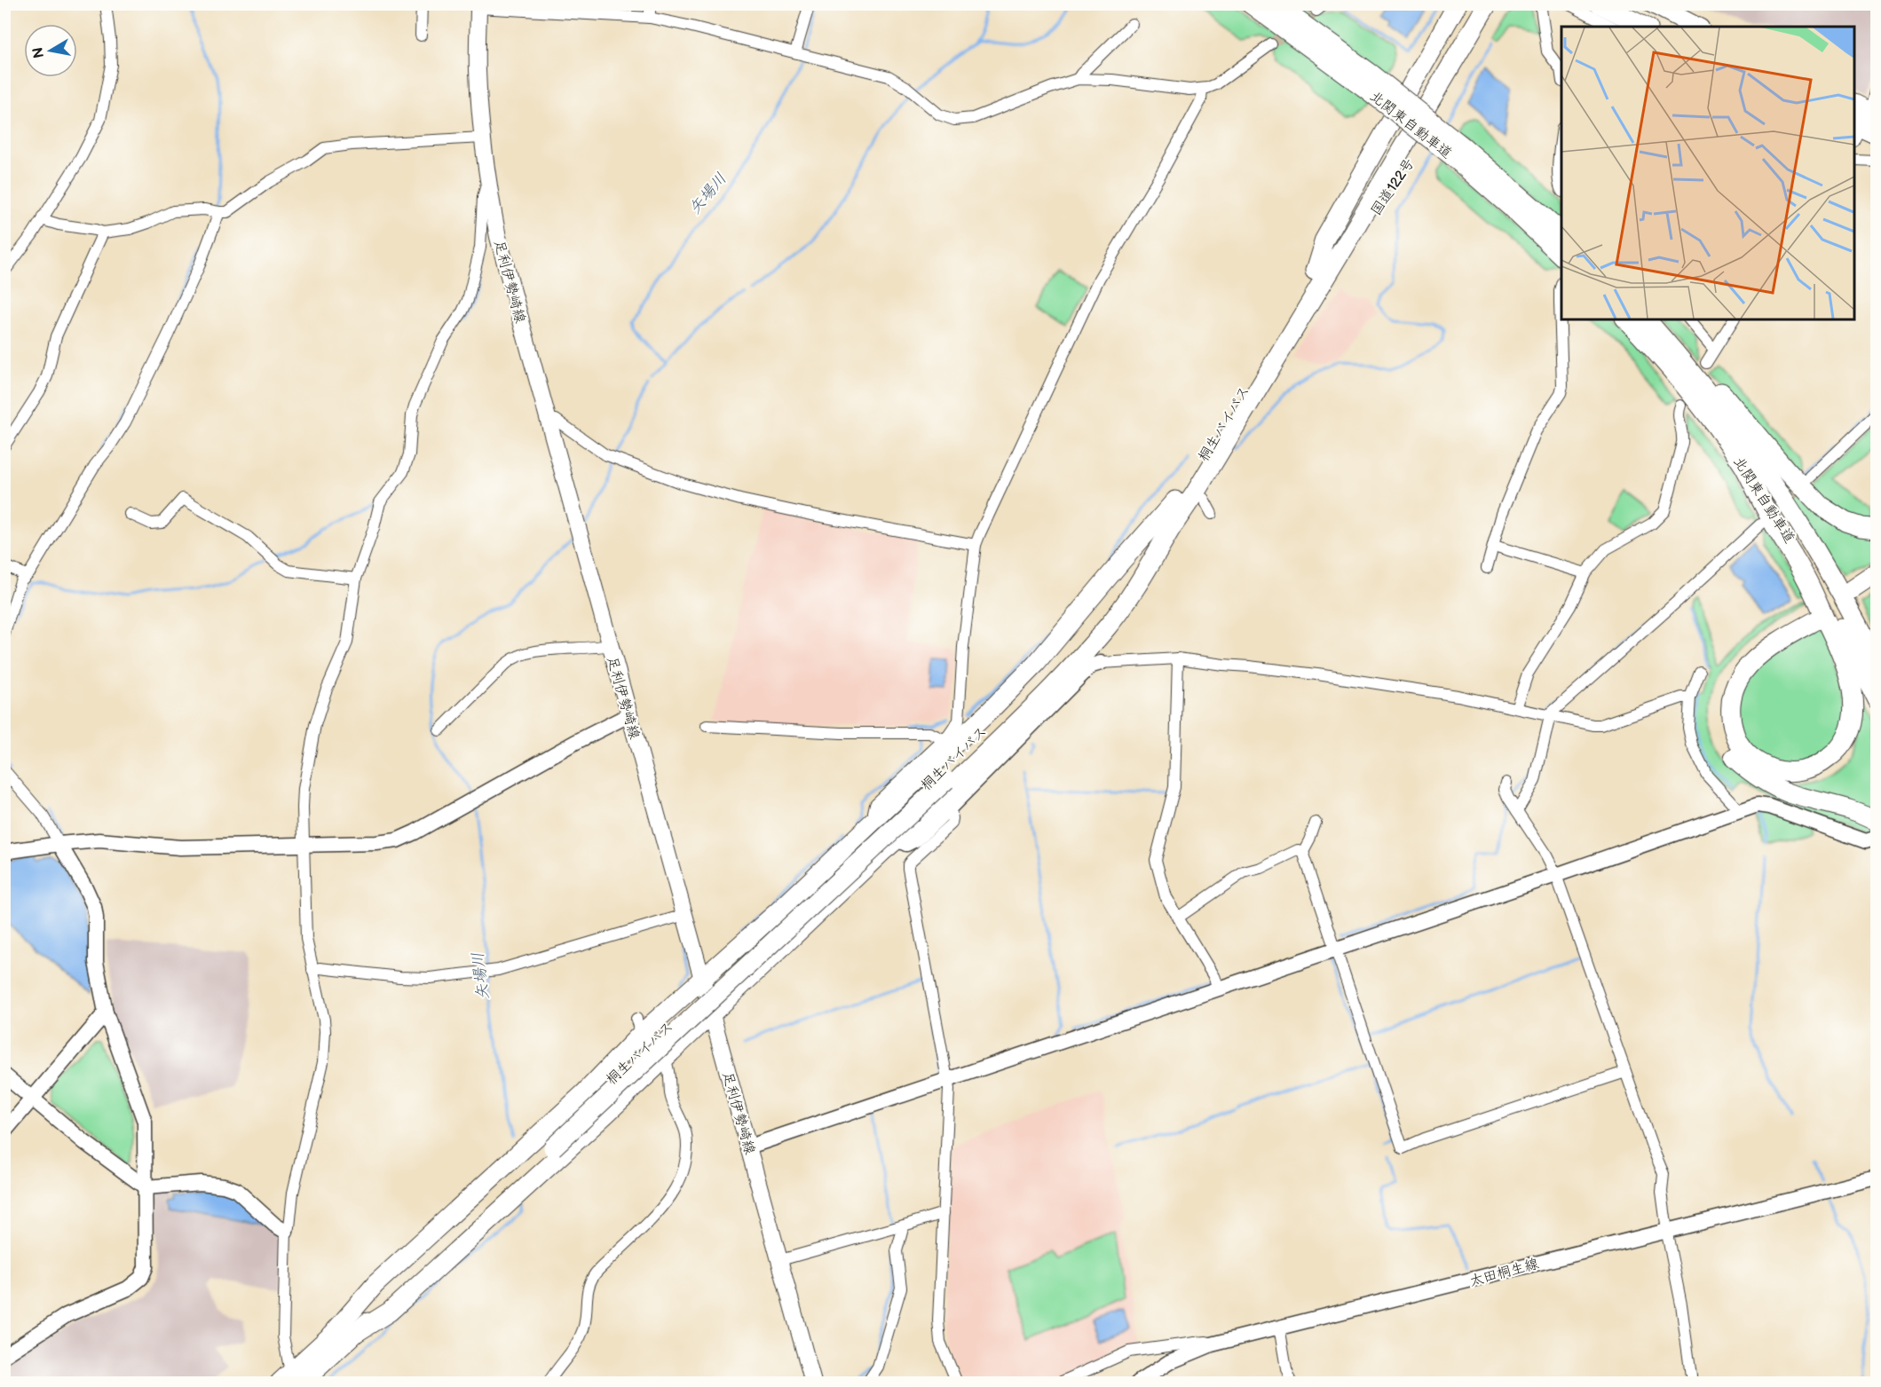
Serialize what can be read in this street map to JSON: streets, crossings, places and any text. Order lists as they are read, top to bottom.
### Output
{
  "streets": {
    "highway": ["北関東自動車道", "国道122号", "桐生バイパス"],
    "main road": ["足利伊勢崎線"],
    "street": ["太田桐生線"]
  },
  "crossings": [
    ["国道122号", "桐生バイパス"]
  ],
  "water": ["矢場川"],
  "north": "left"
}
